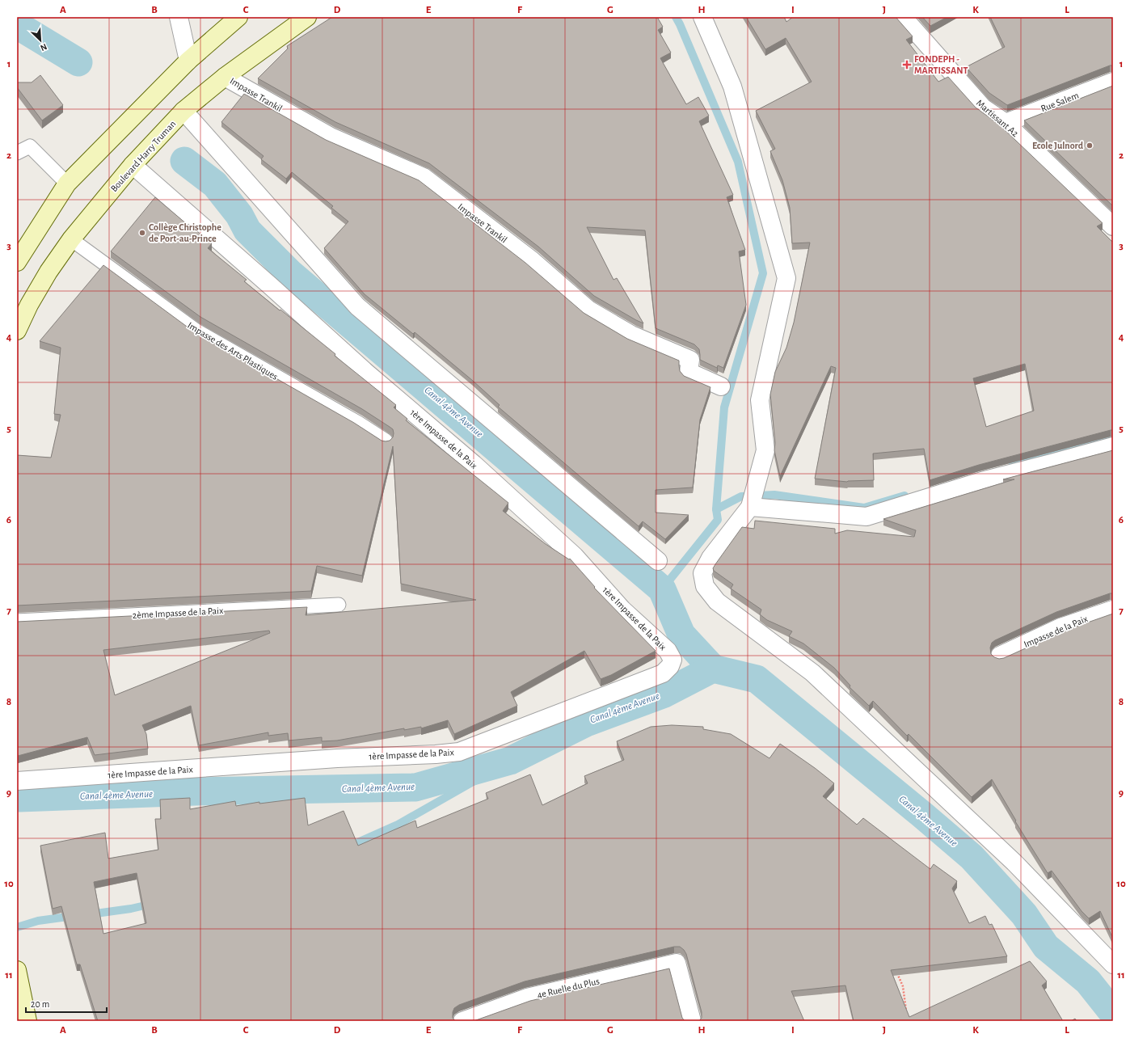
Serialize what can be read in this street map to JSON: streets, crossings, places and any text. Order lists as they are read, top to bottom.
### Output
{
  "streets": {
    "main road": ["Boulevard Harry Truman"],
    "street": [
      "Impasse Trankil",
      "Rue Salem",
      "Martissant A2",
      "1ère Impasse de la Paix",
      "Impasse de la Paix",
      "4e Ruelle du Plus"
    ],
    "lane": ["Impasse des Arts Plastiques", "2ème Impasse de la Paix"]
  },
  "crossings": [
    ["Impasse Trankil", "Boulevard Harry Truman"],
    ["Rue Salem", "Martissant A2"],
    ["Boulevard Harry Truman", "Impasse des Arts Plastiques"],
    ["Boulevard Harry Truman", "1ère Impasse de la Paix"]
  ],
  "water": ["Canal 4ème Avenue"],
  "places": {
    "health": ["FONDEPH - MARTISSANT"],
    "other": ["Ecole Julnord", "Collège Christophe de Port-au-Prince"]
  },
  "scale_bar": "20 m",
  "north": "bottom right",
  "grid": {
    "columns": [
      "A",
      "B",
      "C",
      "D",
      "E",
      "F",
      "G",
      "H",
      "I",
      "J",
      "K",
      "L"
    ],
    "rows": [
      "1",
      "2",
      "3",
      "4",
      "5",
      "6",
      "7",
      "8",
      "9",
      "10",
      "11"
    ]
  }
}
